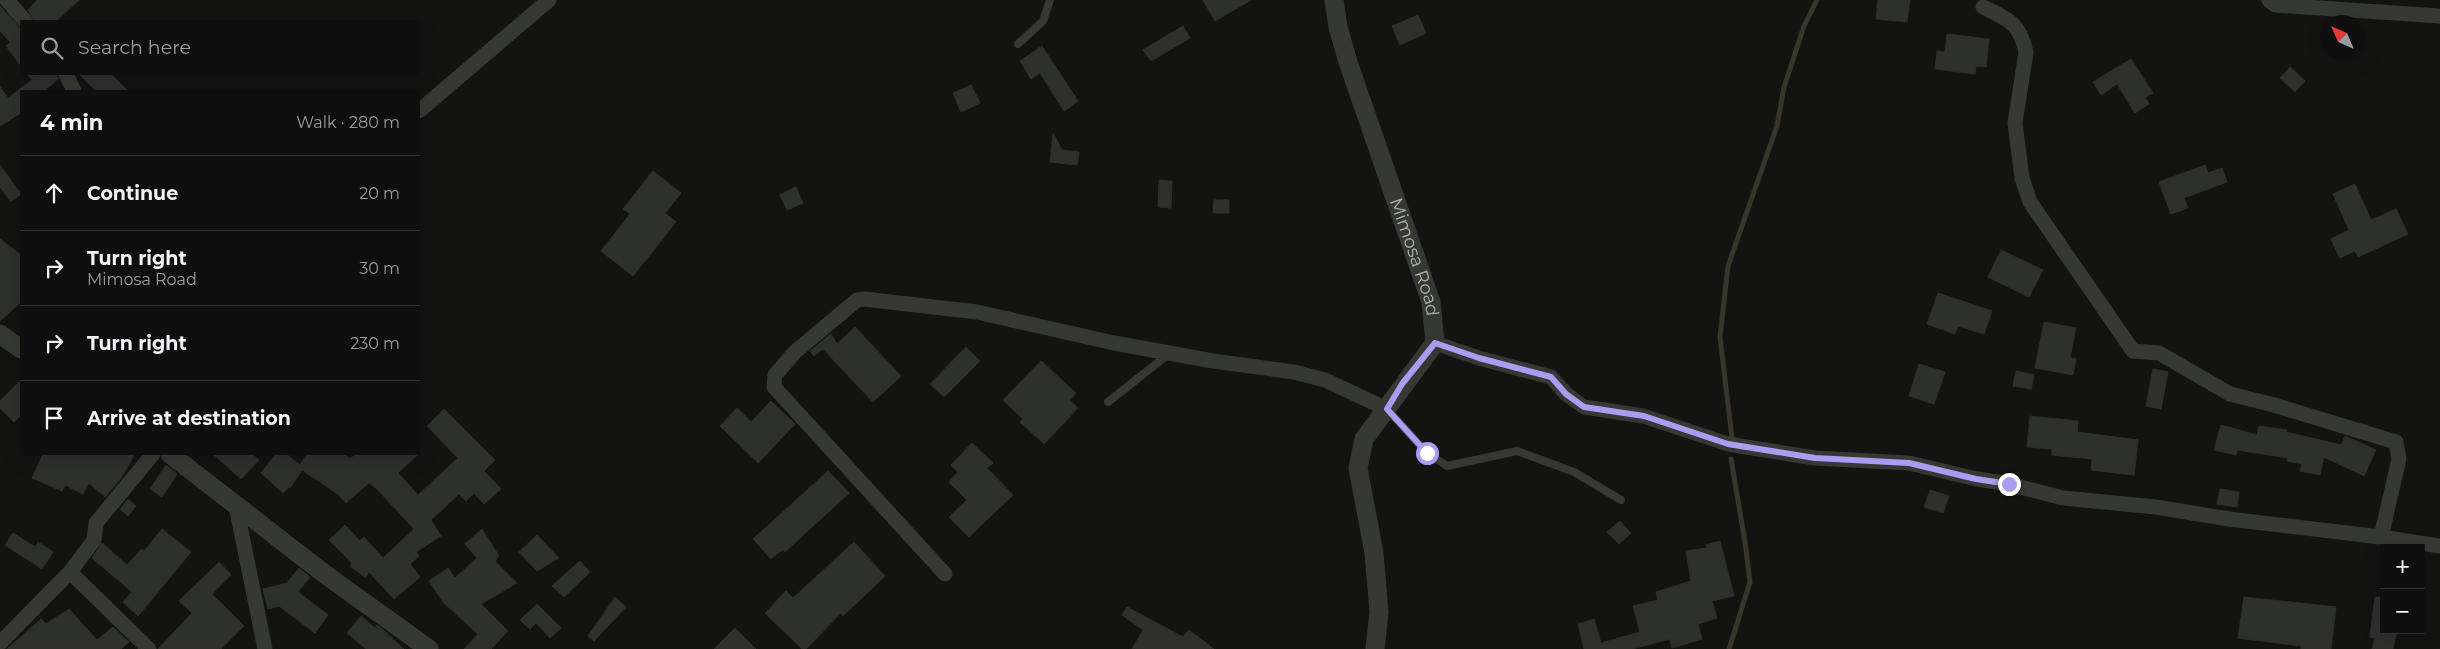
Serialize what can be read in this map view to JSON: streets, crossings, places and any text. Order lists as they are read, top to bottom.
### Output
{
  "streets": {
    "street": ["Mimosa Road"]
  },
  "north": "top left",
  "page": {
    "search": "Search here",
    "heading": ["4 min", "Walk · 280 m"],
    "list": [
      ["Continue", "20 m"],
      ["Turn right", "Mimosa Road", "30 m"],
      ["Turn right", "230 m"],
      "Arrive at destination"
    ],
    "map_buttons": ["+", "−"]
  }
}
